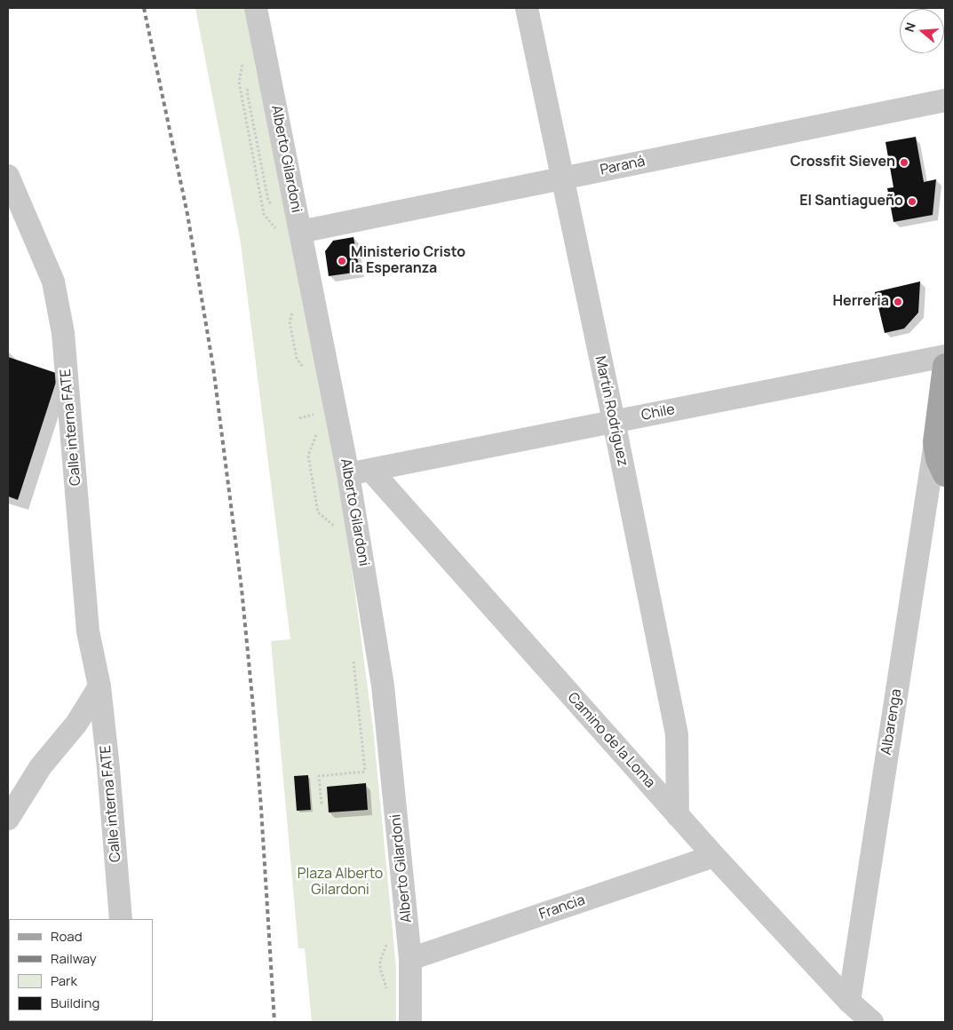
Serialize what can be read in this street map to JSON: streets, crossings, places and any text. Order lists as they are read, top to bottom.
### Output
{
  "streets": {
    "street": [
      "Alberto Gilardoni",
      "Paraná",
      "Martín Rodríguez",
      "Chile",
      "Calle interna FATE",
      "Albarenga",
      "Camino de la Loma",
      "Francia"
    ]
  },
  "crossings": [
    ["Alberto Gilardoni", "Paraná"],
    ["Alberto Gilardoni", "Chile"],
    ["Alberto Gilardoni", "Camino de la Loma"],
    ["Alberto Gilardoni", "Francia"],
    ["Paraná", "Martín Rodríguez"],
    ["Martín Rodríguez", "Chile"],
    ["Martín Rodríguez", "Camino de la Loma"],
    ["Chile", "Camino de la Loma"],
    ["Albarenga", "Camino de la Loma"],
    ["Camino de la Loma", "Francia"]
  ],
  "parks": ["Plaza Alberto Gilardoni"],
  "places": [
    "Crossfit Sieven",
    "El Santiagueño",
    "Ministerio Cristo la Esperanza",
    "Herreria"
  ],
  "legend": [
    "Road",
    "Railway",
    "Park",
    "Building"
  ],
  "north": "left"
}
